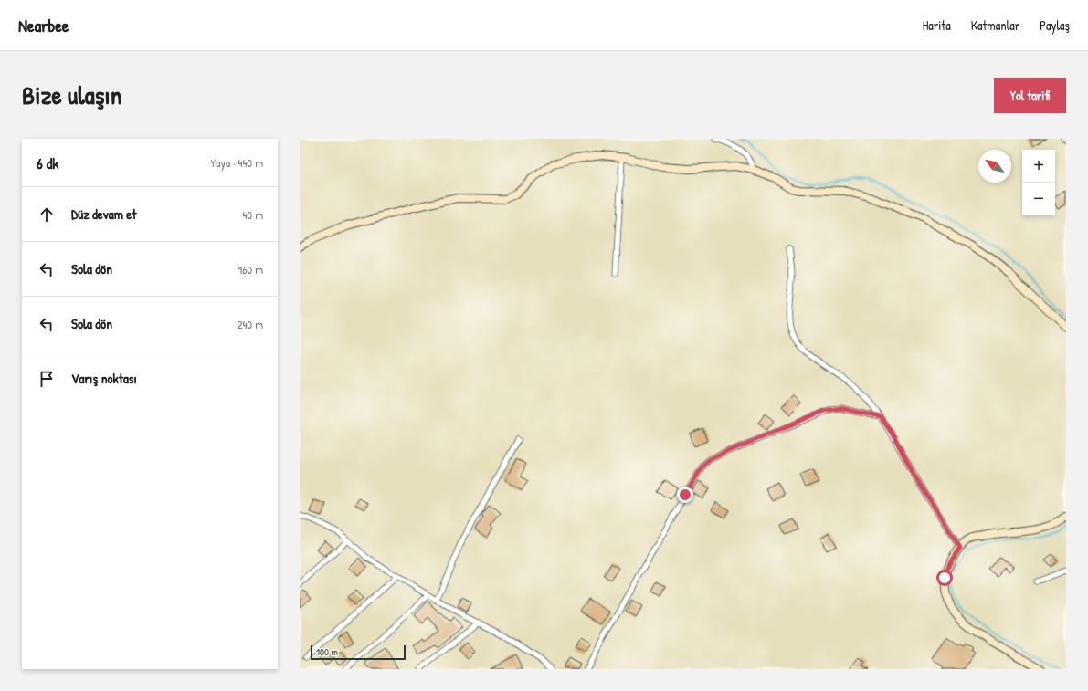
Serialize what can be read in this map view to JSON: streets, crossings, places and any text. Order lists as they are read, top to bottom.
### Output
{
  "scale_bar": "100 m",
  "north": "top left",
  "page": {
    "header": "Nearbee",
    "nav": ["Harita", "Katmanlar", "Paylaş"],
    "title": "Bize ulaşın",
    "buttons": "Yol tarifi",
    "heading": ["6 dk", "Yaya · 440 m"],
    "map_buttons": ["+", "−"],
    "list": [
      ["Düz devam et", "40 m"],
      ["Sola dön", "160 m"],
      ["Sola dön", "240 m"],
      "Varış noktası"
    ],
    "scale": "100 m"
  }
}
